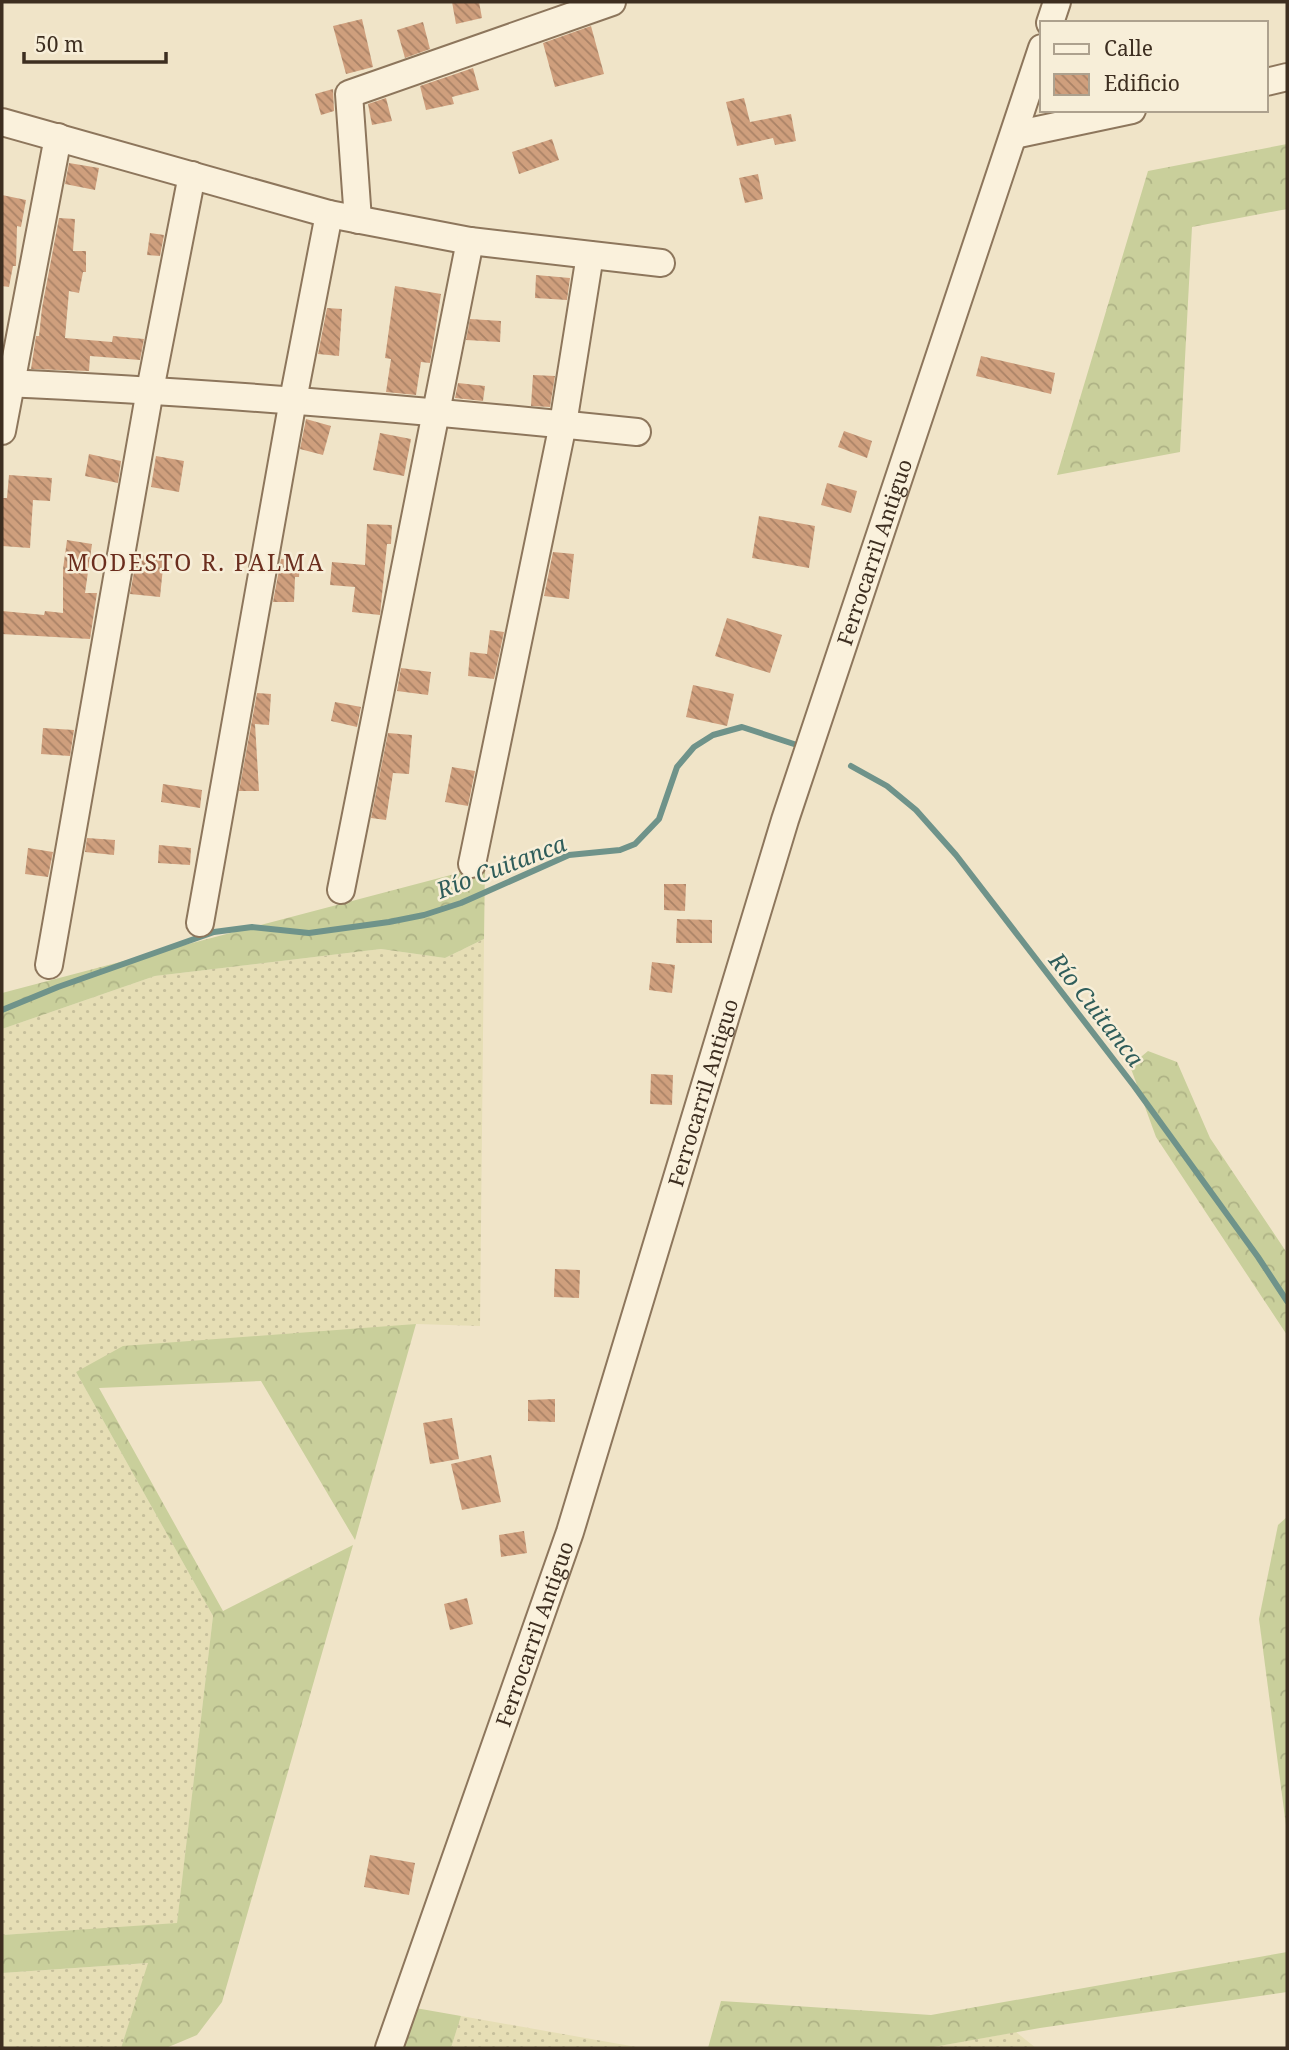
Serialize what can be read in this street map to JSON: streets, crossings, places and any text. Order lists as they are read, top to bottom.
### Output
{
  "streets": {
    "street": ["Ferrocarril Antiguo"]
  },
  "districts": ["MODESTO R. PALMA"],
  "water": ["Río Cuitanca"],
  "legend": ["Calle", "Edificio"],
  "scale_bar": "50 m"
}
